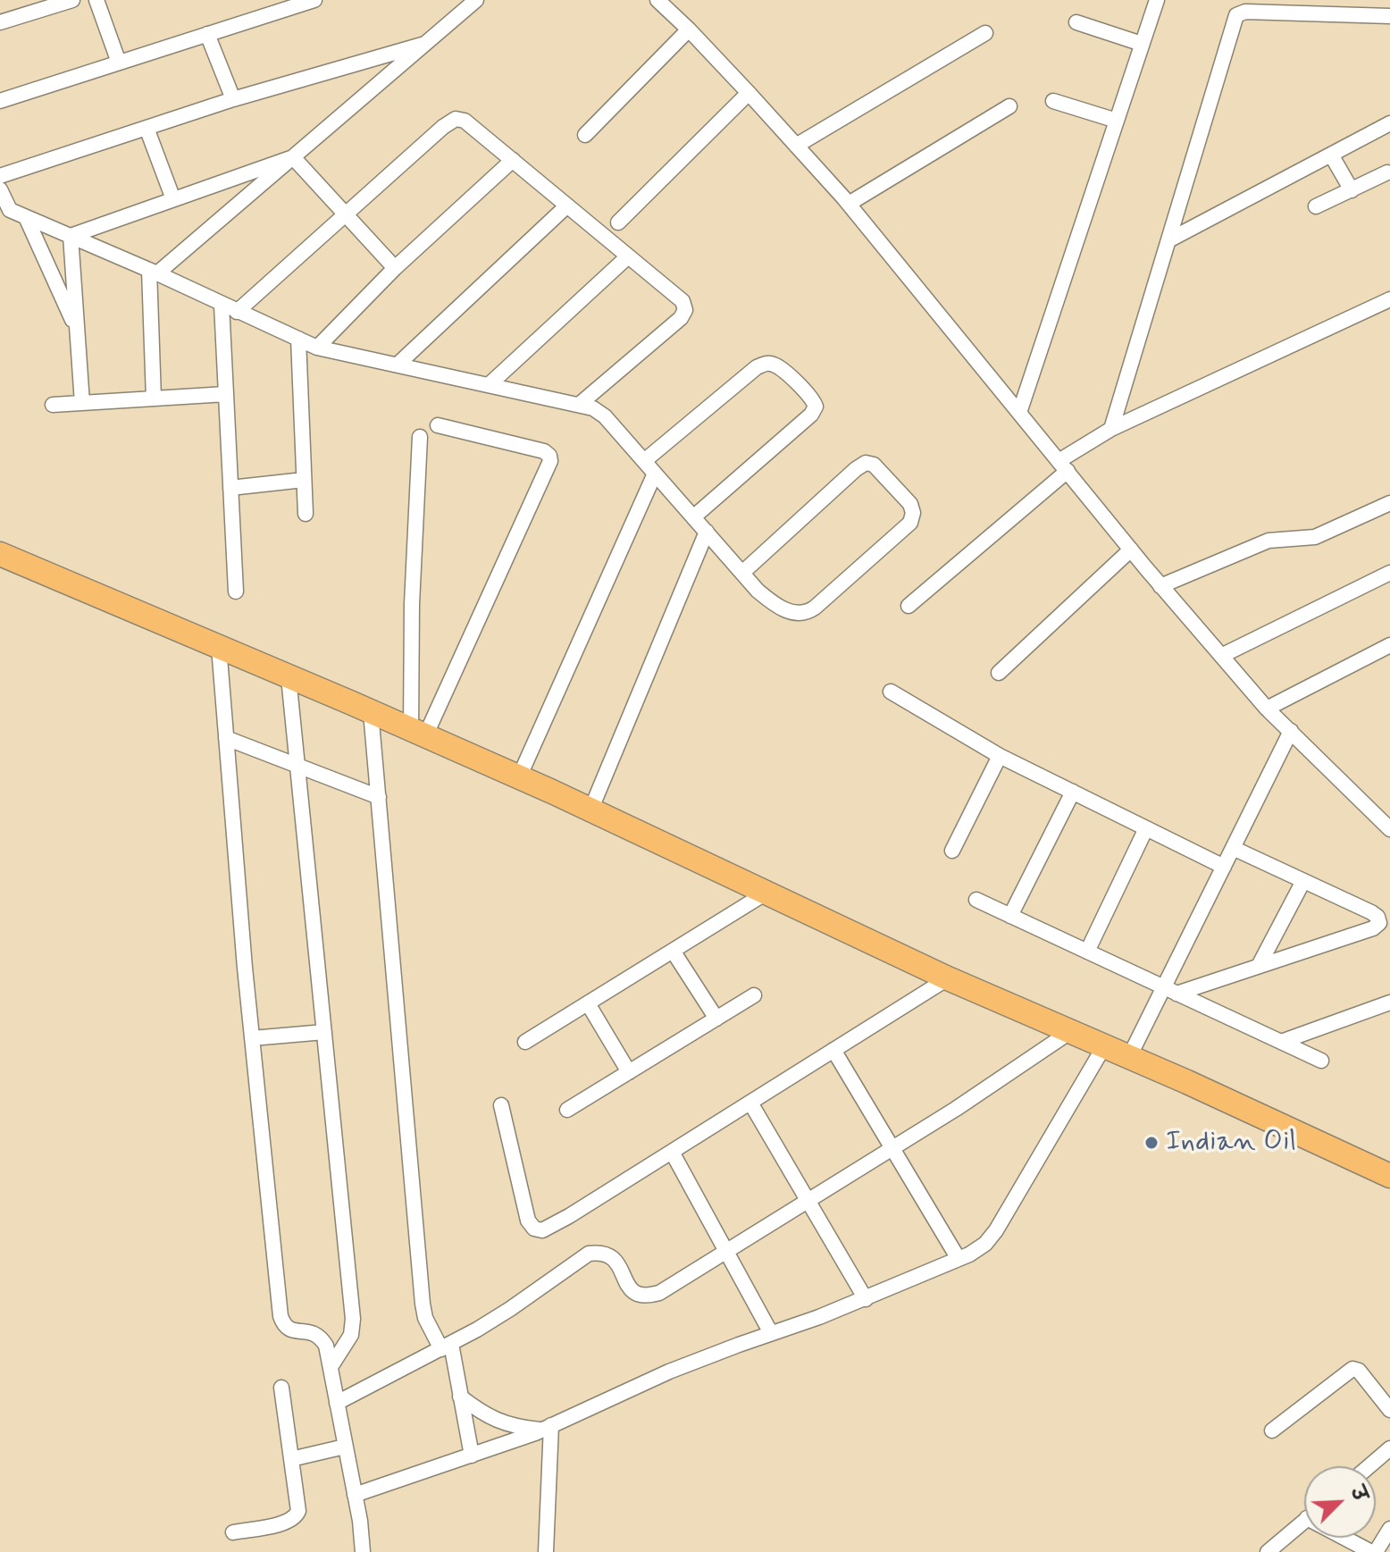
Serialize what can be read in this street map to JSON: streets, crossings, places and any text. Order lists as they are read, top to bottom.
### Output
{
  "places": ["Indian Oil"],
  "north": "top right"
}
